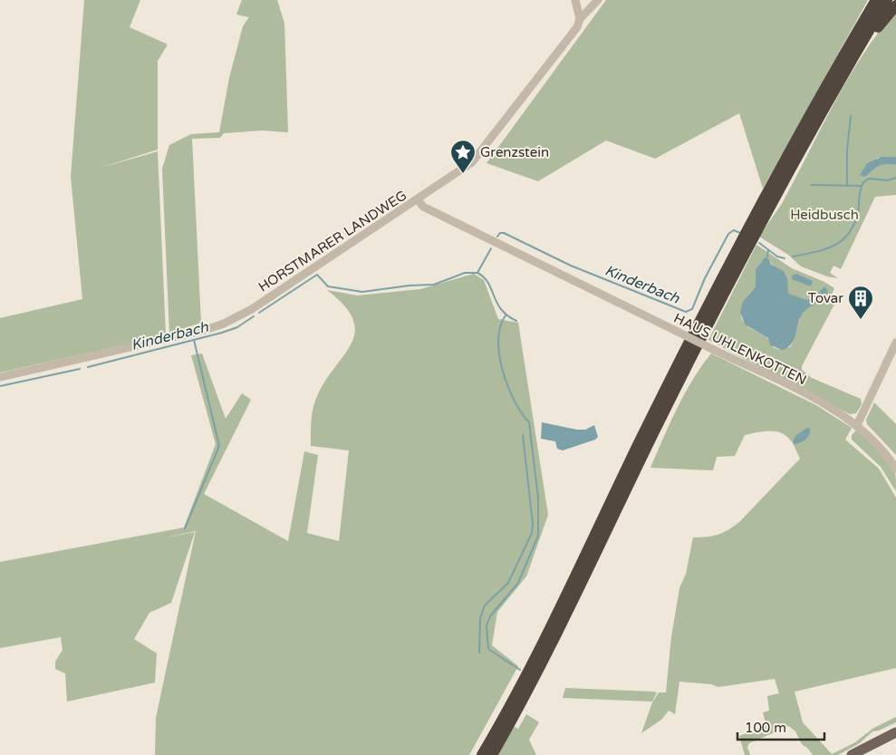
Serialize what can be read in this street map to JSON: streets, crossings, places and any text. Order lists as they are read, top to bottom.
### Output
{
  "streets": {
    "street": ["HORSTMARER LANDWEG", "HAUS UHLENKOTTEN"]
  },
  "crossings": [
    ["HORSTMARER LANDWEG", "HAUS UHLENKOTTEN"]
  ],
  "water": ["Kinderbach"],
  "parks": ["Heidbusch"],
  "places": {
    "place": ["Grenzstein"],
    "building": ["Tovar"]
  },
  "scale_bar": "100 m"
}
